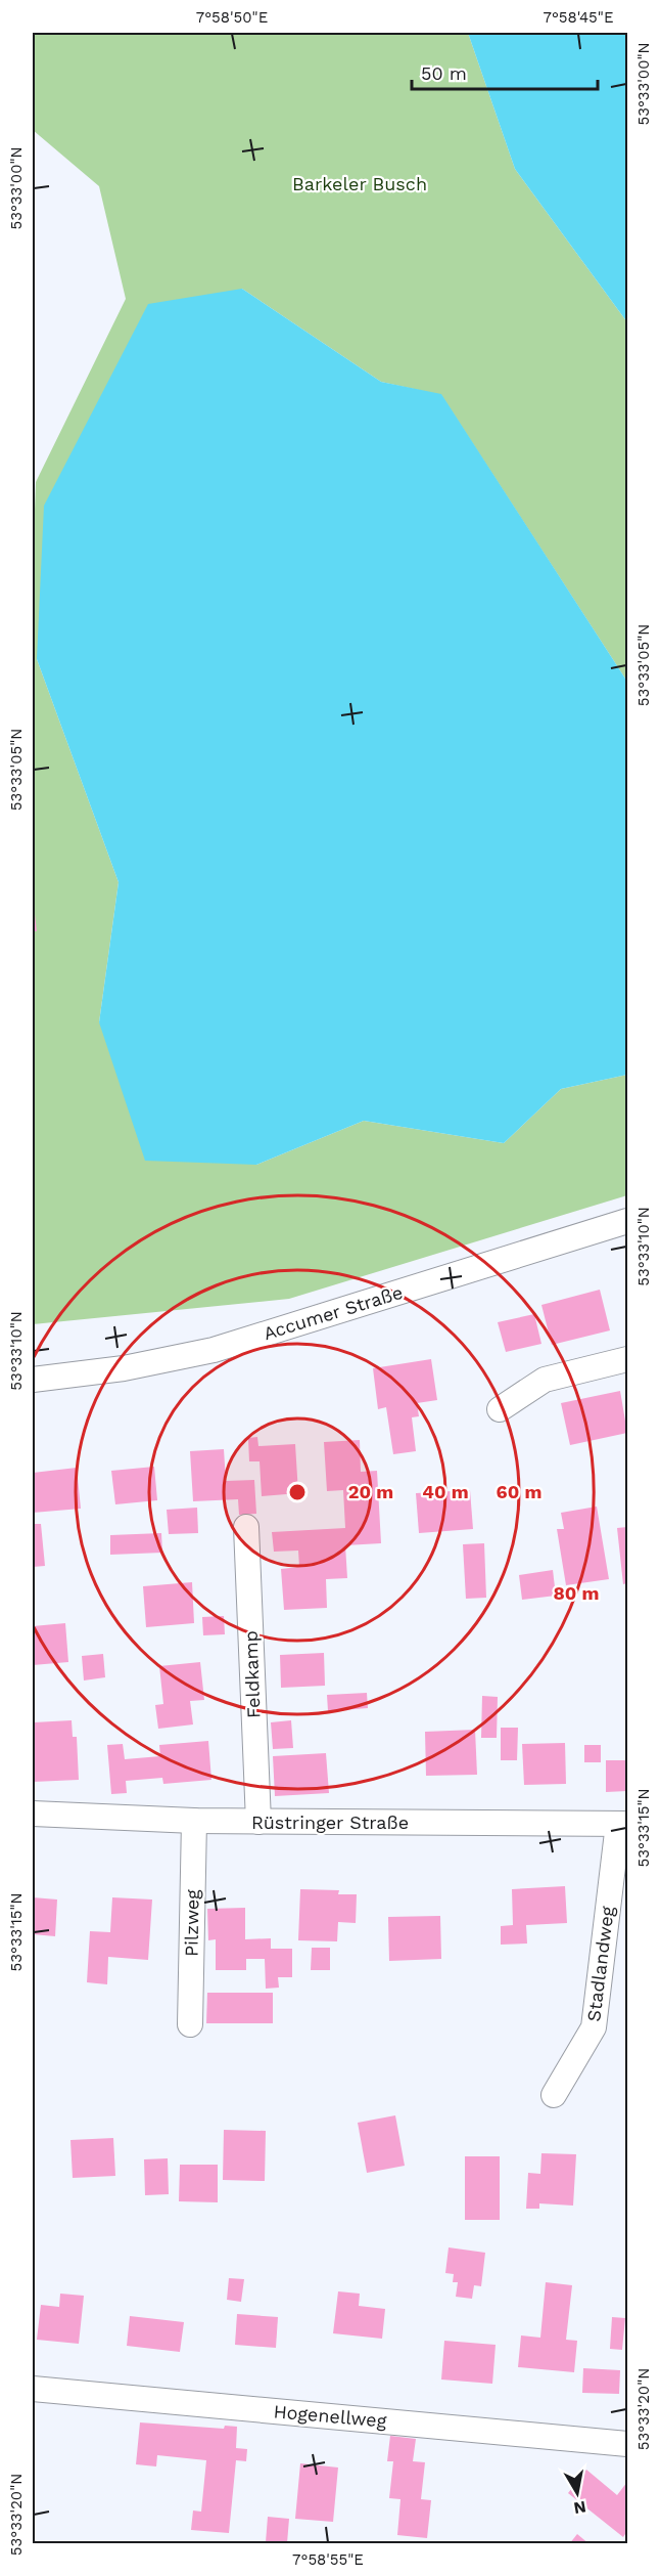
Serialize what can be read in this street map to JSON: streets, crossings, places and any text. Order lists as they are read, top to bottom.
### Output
{
  "streets": {
    "street": [
      "Accumer Straße",
      "Feldkamp",
      "Rüstringer Straße",
      "Pilzweg",
      "Stadlandweg",
      "Hogenellweg"
    ]
  },
  "crossings": [
    ["Feldkamp", "Rüstringer Straße"],
    ["Rüstringer Straße", "Pilzweg"],
    ["Rüstringer Straße", "Stadlandweg"]
  ],
  "parks": ["Barkeler Busch"],
  "scale_bar": "50 m",
  "north": "bottom",
  "coordinates": [
    "7°58'50\"E",
    "7°58'45\"E",
    "53°33'00\"N",
    "53°33'05\"N",
    "53°33'10\"N",
    "53°33'15\"N",
    "53°33'20\"N",
    "7°58'55\"E"
  ],
  "rings": [
    "20 m",
    "40 m",
    "60 m",
    "80 m"
  ]
}
